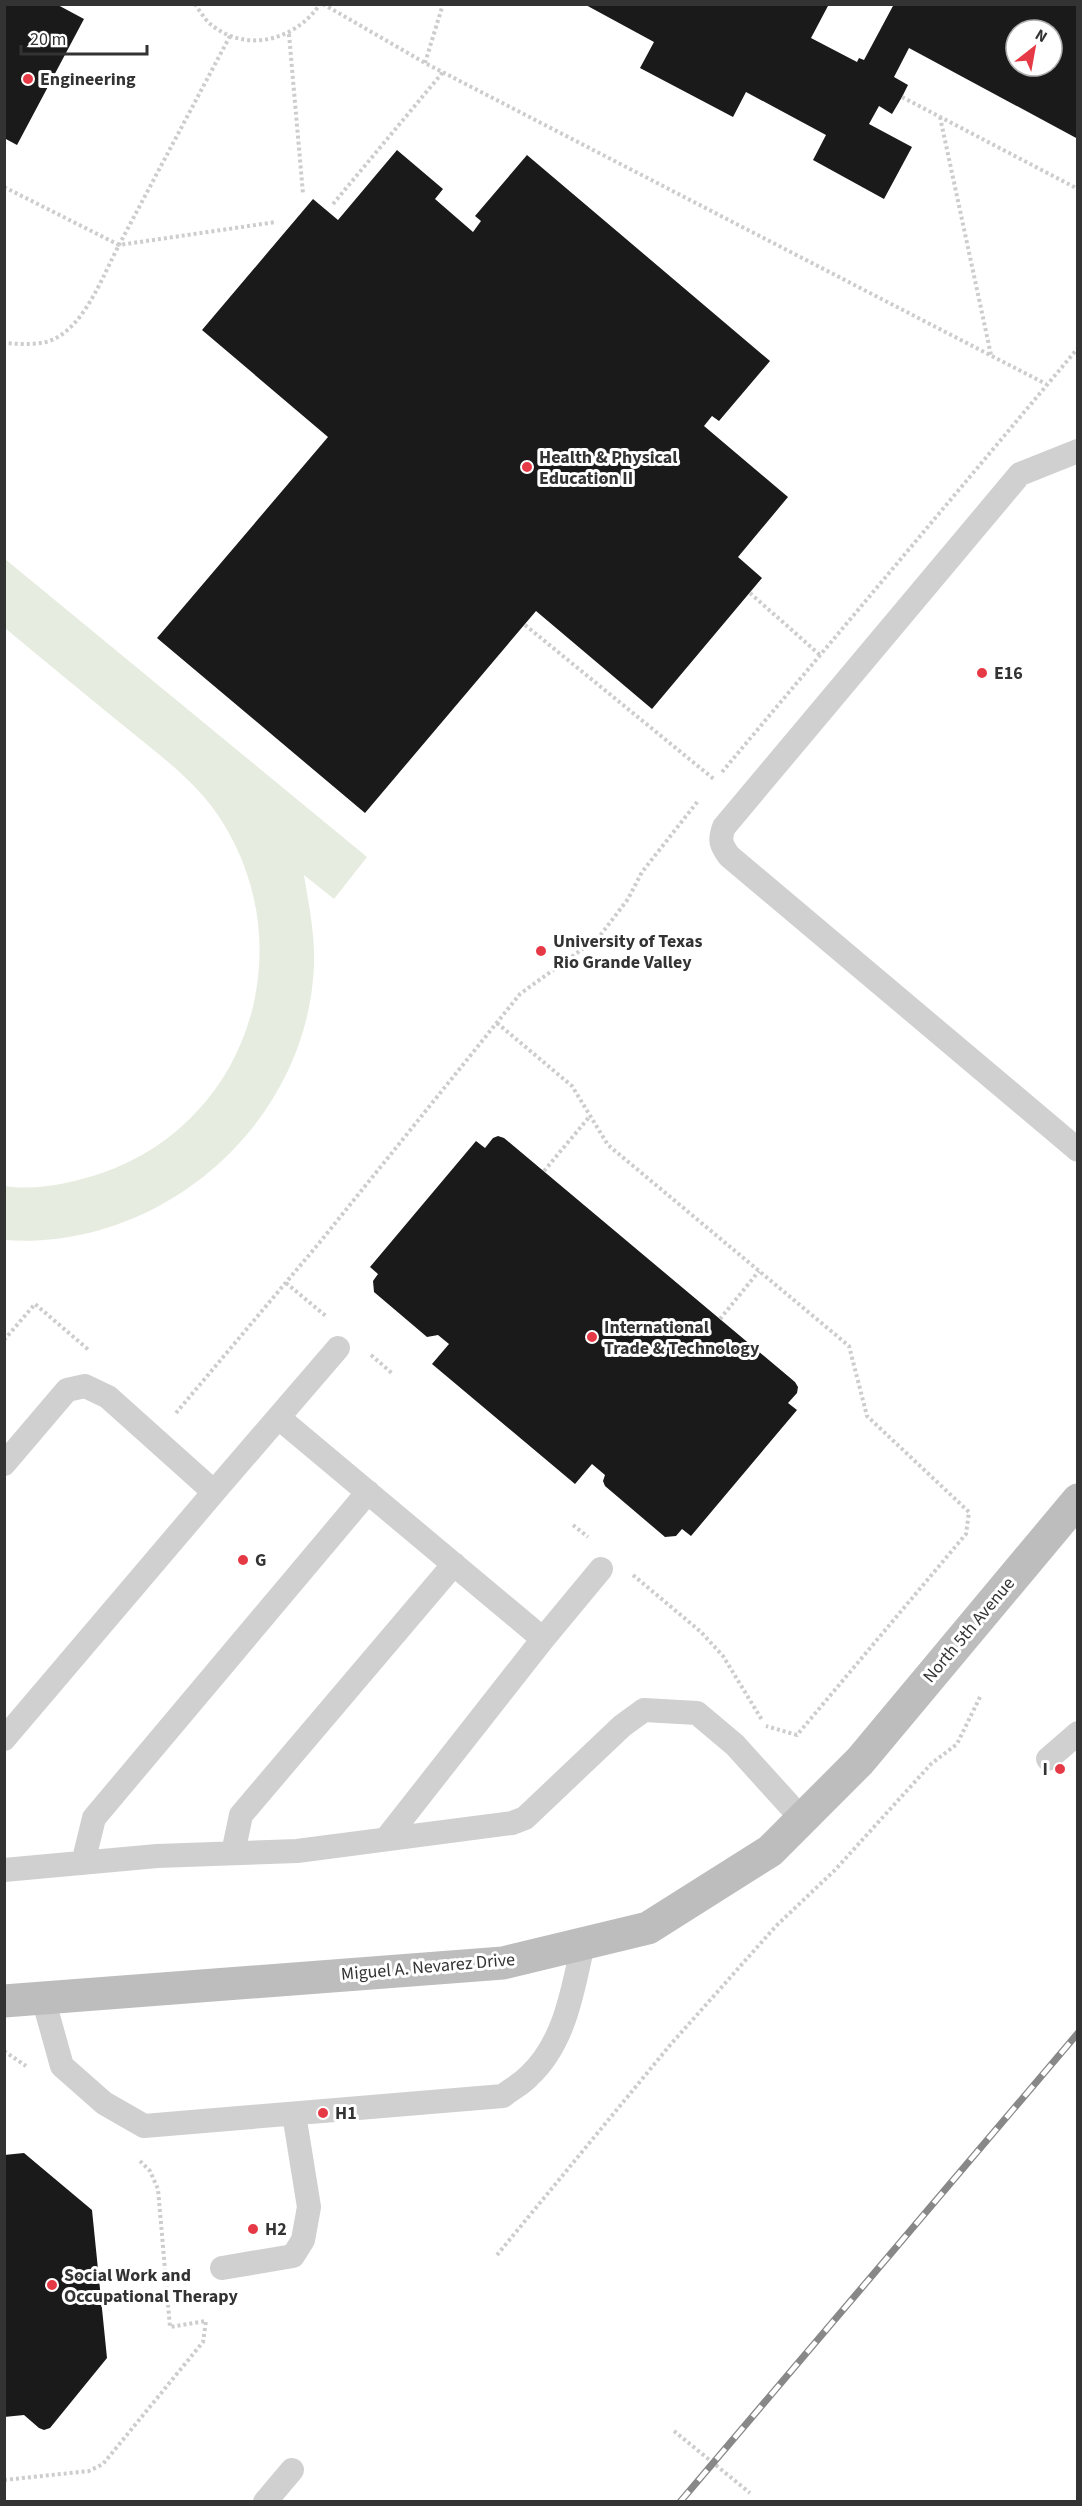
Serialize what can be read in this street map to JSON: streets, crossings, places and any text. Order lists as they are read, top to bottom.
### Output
{
  "streets": {
    "street": ["North 5th Avenue", "Miguel A. Nevarez Drive"]
  },
  "crossings": [
    ["North 5th Avenue", "Miguel A. Nevarez Drive"]
  ],
  "places": [
    "Engineering",
    "Health & Physical Education II",
    "E16",
    "University of Texas Rio Grande Valley",
    "International Trade & Technology",
    "G",
    "I",
    "H1",
    "H2",
    "Social Work and Occupational Therapy"
  ],
  "scale_bar": "20 m",
  "north": "top right"
}
